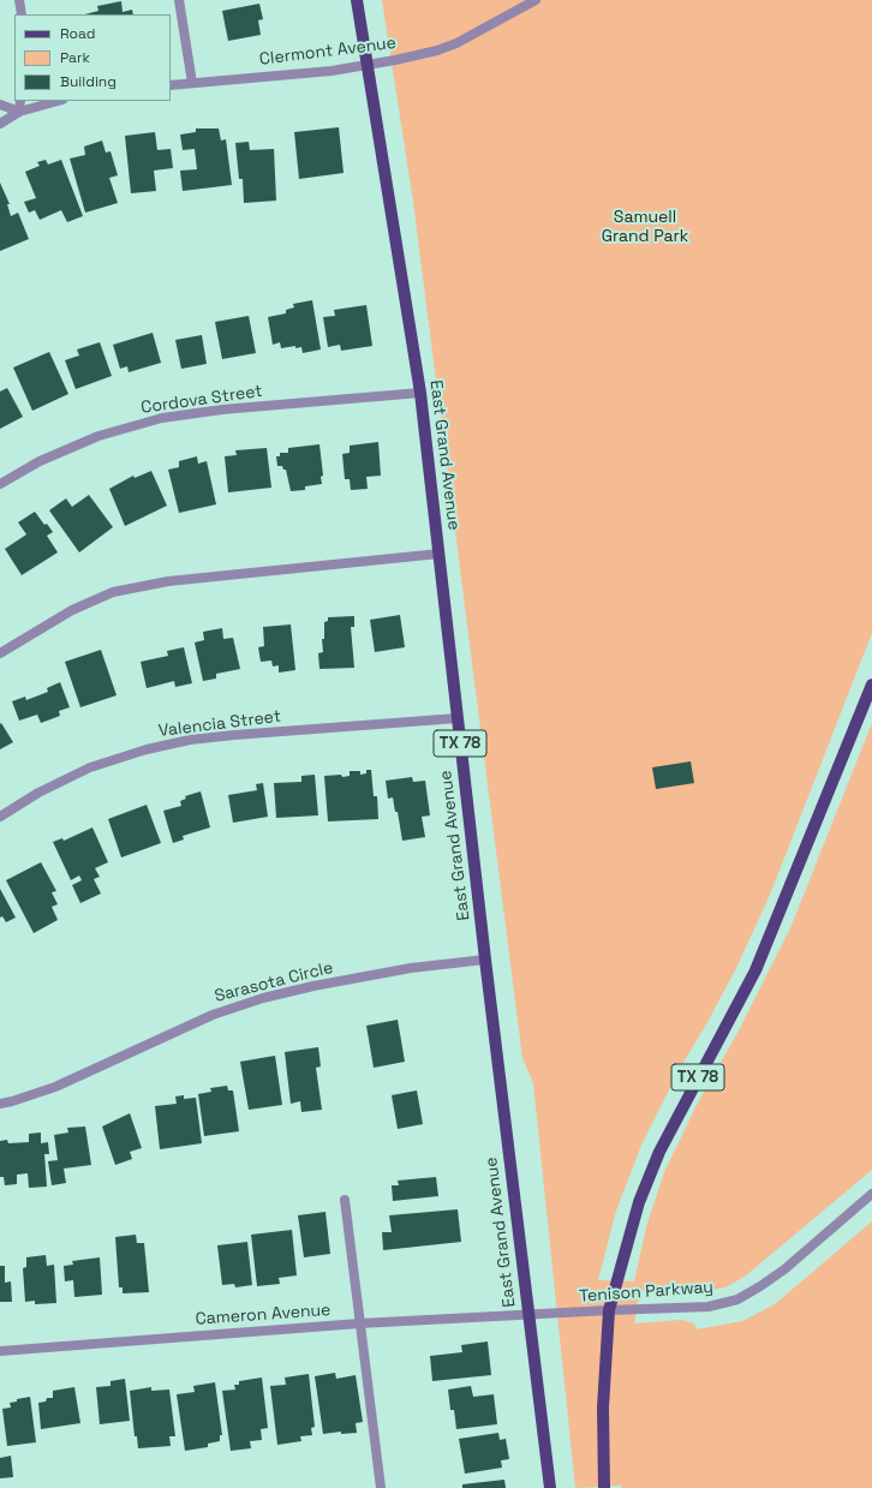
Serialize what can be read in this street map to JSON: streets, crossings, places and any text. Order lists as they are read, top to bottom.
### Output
{
  "streets": {
    "main road": ["East Grand Avenue", "TX 78"],
    "street": [
      "Clermont Avenue",
      "Cordova Street",
      "Valencia Street",
      "Sarasota Circle",
      "Tenison Parkway",
      "Cameron Avenue"
    ]
  },
  "crossings": [
    ["Clermont Avenue", "East Grand Avenue"],
    ["Cordova Street", "East Grand Avenue"],
    ["East Grand Avenue", "Valencia Street"],
    ["East Grand Avenue", "Sarasota Circle"],
    ["East Grand Avenue", "Tenison Parkway"],
    ["East Grand Avenue", "Cameron Avenue"],
    ["TX 78", "Tenison Parkway"],
    ["Tenison Parkway", "Cameron Avenue"]
  ],
  "parks": ["Samuell Grand Park"],
  "legend": ["Road", "Park", "Building"]
}
